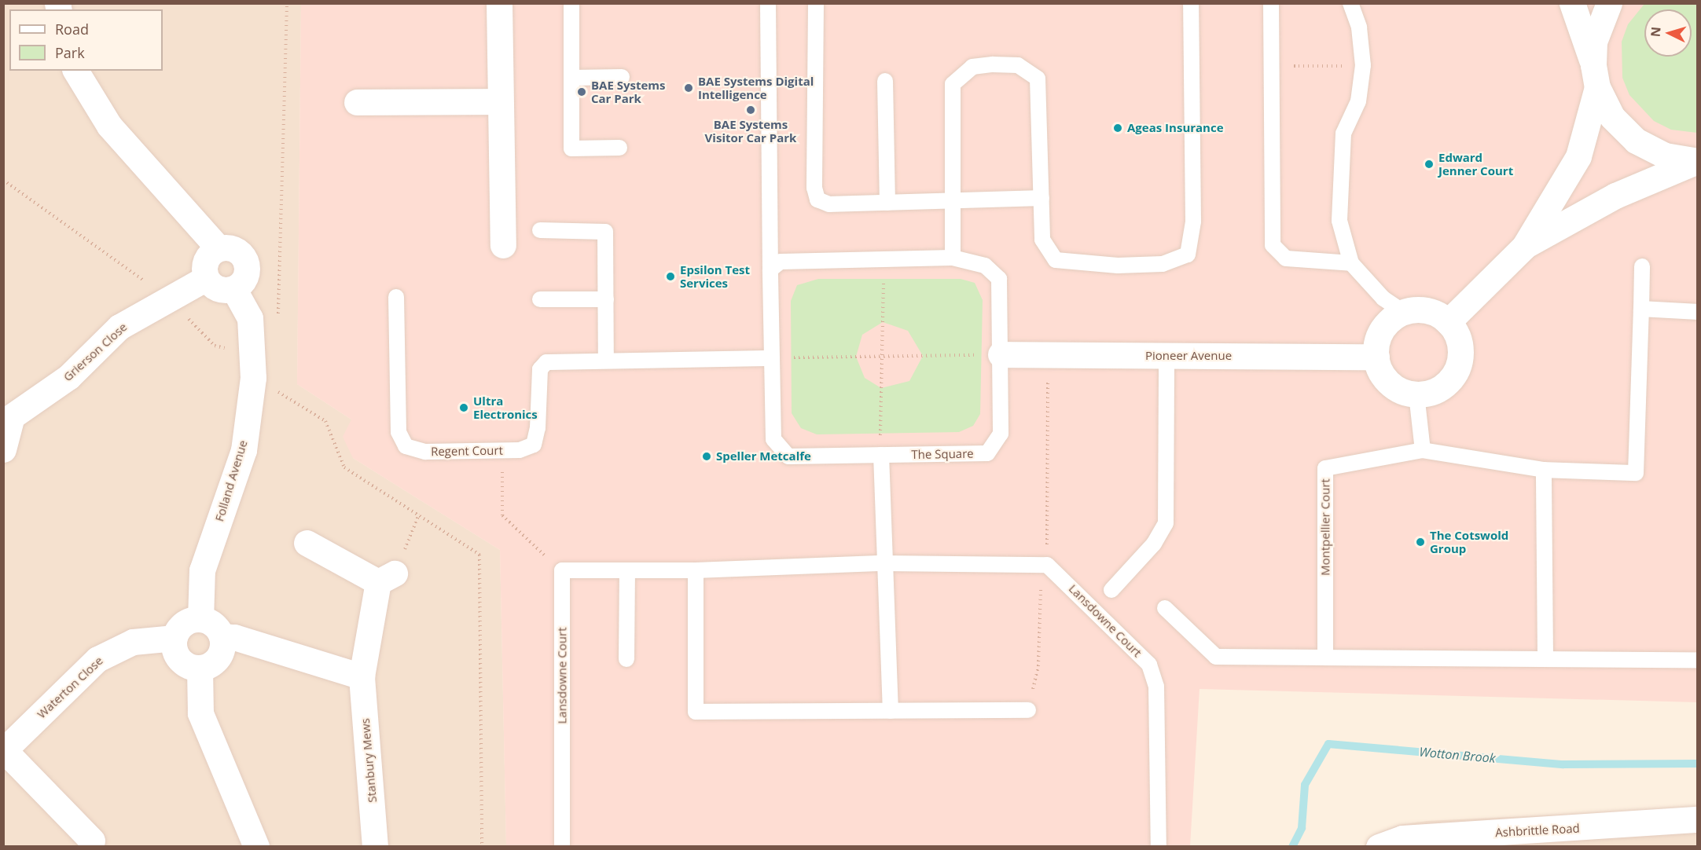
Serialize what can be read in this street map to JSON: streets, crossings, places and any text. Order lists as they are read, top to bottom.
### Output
{
  "streets": {
    "street": [
      "Grierson Close",
      "Pioneer Avenue",
      "Folland Avenue",
      "Waterton Close",
      "Stanbury Mews",
      "Ashbrittle Road"
    ],
    "lane": [
      "Regent Court",
      "The Square",
      "Montpellier Court",
      "Lansdowne Court"
    ]
  },
  "crossings": [
    ["Grierson Close", "Folland Avenue"],
    ["Pioneer Avenue", "The Square"],
    ["Regent Court", "The Square"],
    ["Folland Avenue", "Waterton Close"]
  ],
  "water": ["Wotton Brook"],
  "places": [
    "BAE Systems Digital Intelligence",
    "BAE Systems Car Park",
    "BAE Systems Visitor Car Park",
    "Ageas Insurance",
    "Edward Jenner Court",
    "Epsilon Test Services",
    "Ultra Electronics",
    "Speller Metcalfe",
    "The Cotswold Group"
  ],
  "legend": ["Road", "Park"],
  "north": "left"
}
